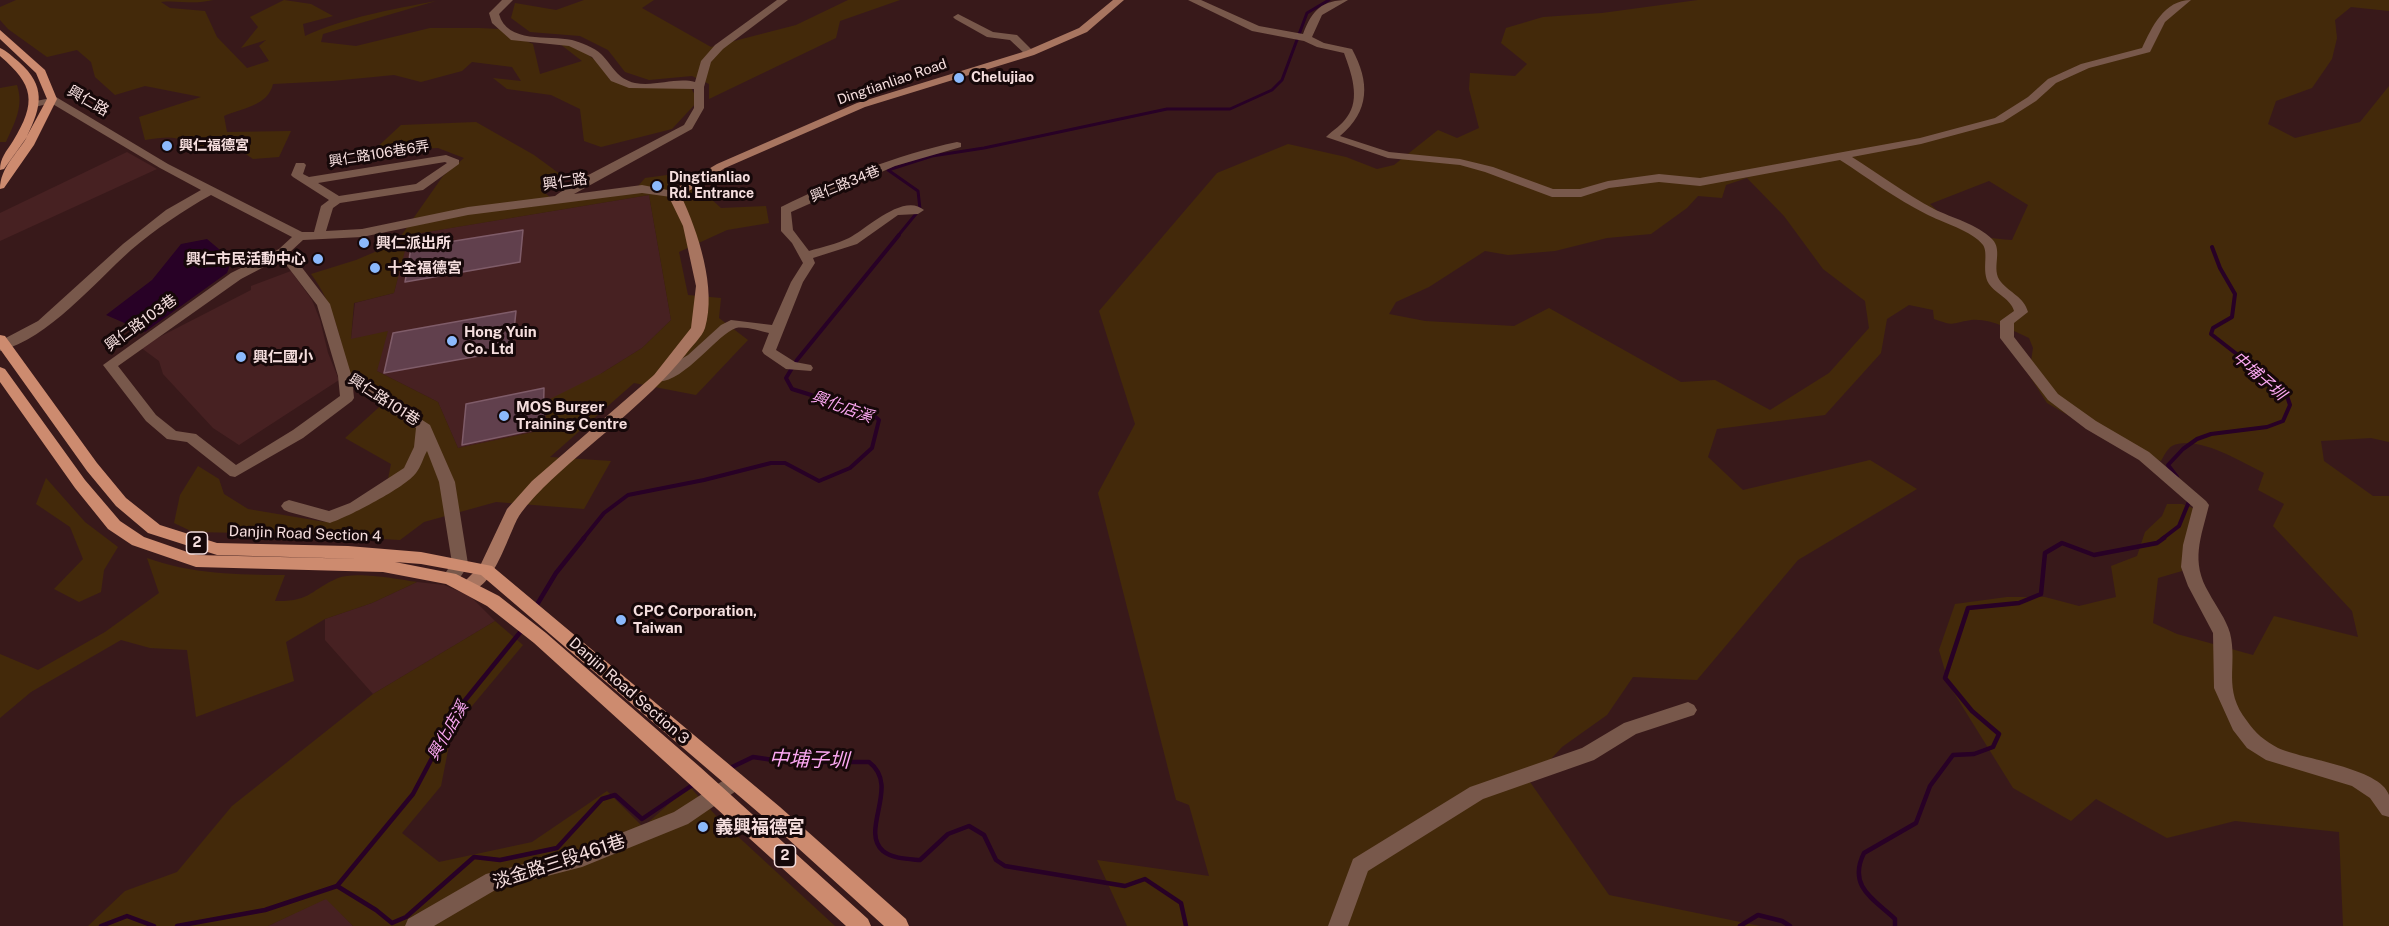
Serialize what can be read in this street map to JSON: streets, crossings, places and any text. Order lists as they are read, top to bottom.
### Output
{
  "streets": {
    "main road": ["Danjin Road Section 4", "2", "Danjin Road Section 3"],
    "street": [
      "Dingtianliao Road",
      "興仁路",
      "興仁路106巷6弄",
      "興仁路34巷",
      "興仁路103巷",
      "興仁路101巷",
      "淡金路三段461巷"
    ]
  },
  "crossings": [
    ["Dingtianliao Road", "興仁路"],
    ["興仁路103巷", "興仁路101巷"],
    ["興仁路101巷", "Danjin Road Section 4"],
    ["Danjin Road Section 4", "Danjin Road Section 3"],
    ["2", "Danjin Road Section 3"],
    ["2", "淡金路三段461巷"],
    ["Danjin Road Section 3", "淡金路三段461巷"]
  ],
  "water": ["中埔子圳", "興化店溪"],
  "places": [
    "Chelujiao",
    "興仁福德宮",
    "Dingtianliao Rd. Entrance",
    "興仁派出所",
    "興仁市民活動中心",
    "十全福德宮",
    "Hong Yuin Co. Ltd",
    "興仁國小",
    "MOS Burger Training Centre",
    "CPC Corporation, Taiwan",
    "義興福德宮"
  ]
}
